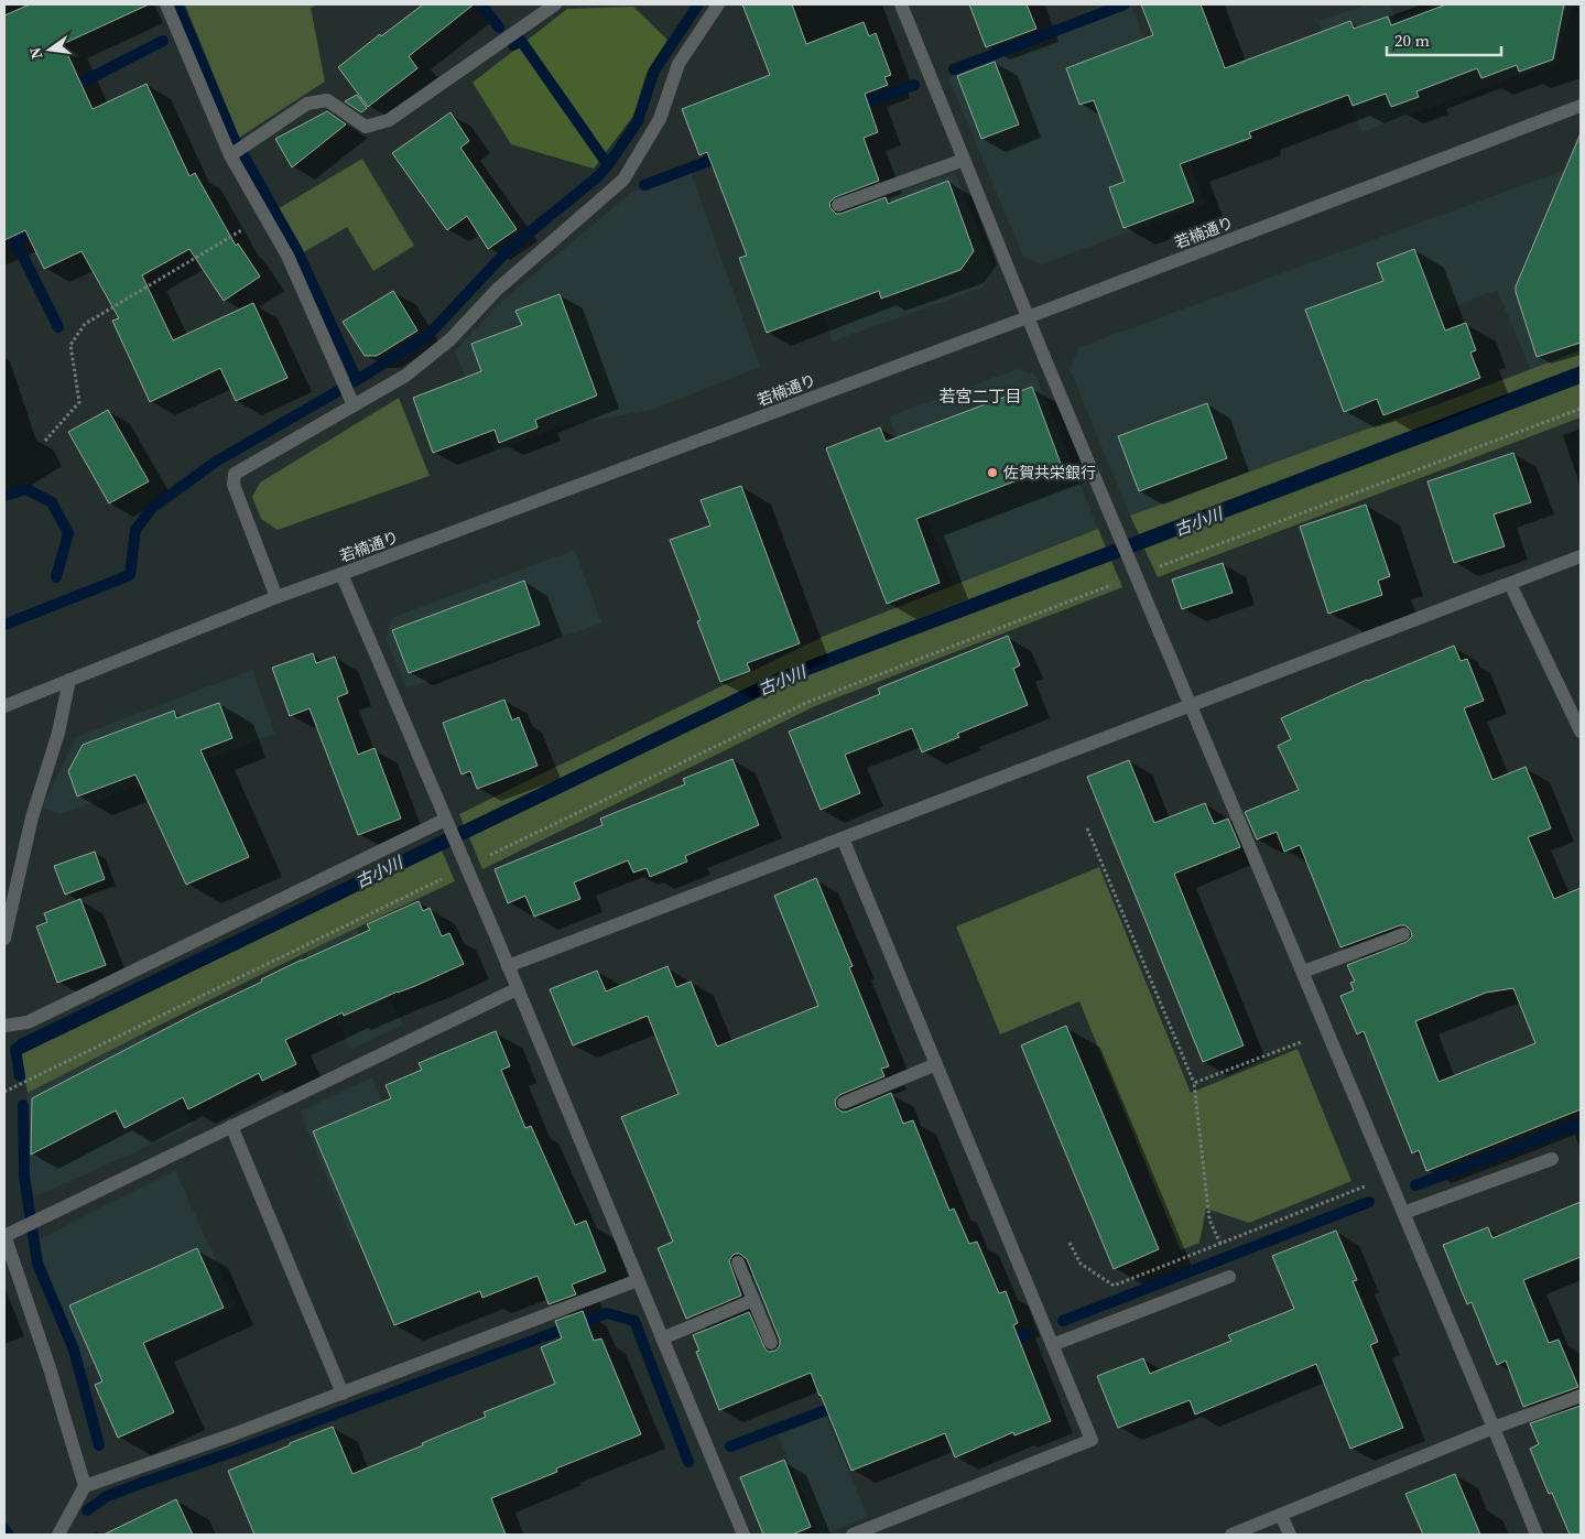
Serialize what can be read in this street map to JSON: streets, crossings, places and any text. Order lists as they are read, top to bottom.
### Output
{
  "streets": {
    "street": ["若楠通り"]
  },
  "districts": ["若宮二丁目"],
  "water": ["古小川"],
  "places": ["佐賀共栄銀行"],
  "scale_bar": "20 m",
  "north": "left"
}
